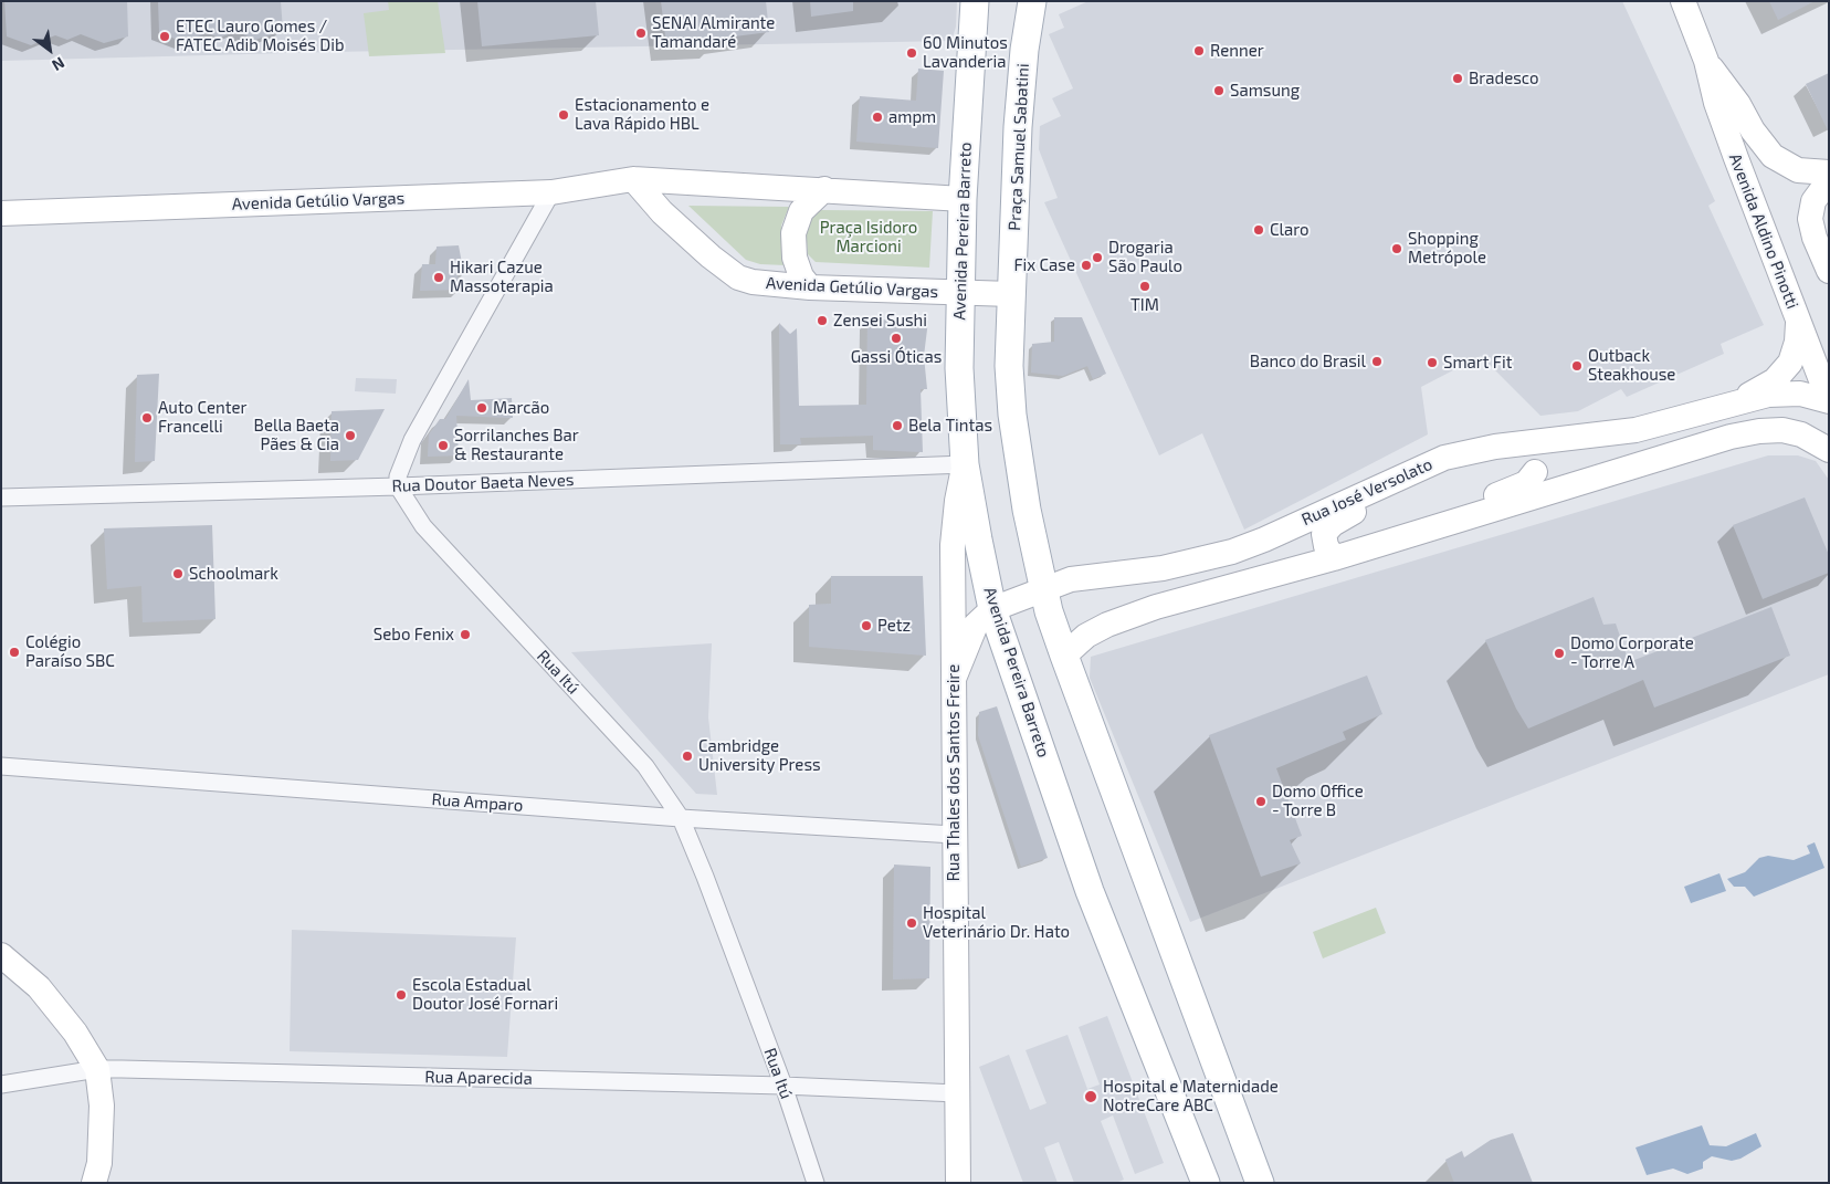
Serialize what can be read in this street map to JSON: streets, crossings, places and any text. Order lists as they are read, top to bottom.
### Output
{
  "streets": {
    "main road": ["Praça Samuel Sabatini", "Avenida Pereira Barreto"],
    "street": [
      "Avenida Getúlio Vargas",
      "Avenida Aldino Pinotti",
      "Rua Doutor Baeta Neves",
      "Rua José Versolato",
      "Rua Itú",
      "Rua Thales dos Santos Freire",
      "Rua Amparo",
      "Rua Aparecida"
    ]
  },
  "crossings": [
    ["Praça Samuel Sabatini", "Avenida Getúlio Vargas"],
    ["Avenida Getúlio Vargas", "Avenida Pereira Barreto"],
    ["Avenida Pereira Barreto", "Rua Doutor Baeta Neves"],
    ["Avenida Pereira Barreto", "Rua José Versolato"],
    ["Avenida Pereira Barreto", "Rua Thales dos Santos Freire"],
    ["Avenida Aldino Pinotti", "Rua José Versolato"],
    ["Rua Doutor Baeta Neves", "Rua Itú"],
    ["Rua Doutor Baeta Neves", "Rua Thales dos Santos Freire"],
    ["Rua José Versolato", "Rua Thales dos Santos Freire"],
    ["Rua Itú", "Rua Amparo"],
    ["Rua Itú", "Rua Aparecida"],
    ["Rua Thales dos Santos Freire", "Rua Amparo"],
    ["Rua Thales dos Santos Freire", "Rua Aparecida"]
  ],
  "parks": ["Praça Isidoro Marcioni"],
  "places": [
    "SENAI Almirante Tamandaré",
    "ETEC Lauro Gomes / FATEC Adib Moisés Dib",
    "Renner",
    "60 Minutos Lavanderia",
    "Bradesco",
    "Samsung",
    "Estacionamento e Lava Rápido HBL",
    "ampm",
    "Claro",
    "Shopping Metrópole",
    "Drogaria São Paulo",
    "Fix Case",
    "Hikari Cazue Massoterapia",
    "TIM",
    "Zensei Sushi",
    "Gassi Óticas",
    "Banco do Brasil",
    "Smart Fit",
    "Outback Steakhouse",
    "Marcão",
    "Auto Center Francelli",
    "Bela Tintas",
    "Bella Baeta Pães & Cia",
    "Sorrilanches Bar & Restaurante",
    "Schoolmark",
    "Petz",
    "Sebo Fenix",
    "Colégio Paraíso SBC",
    "Domo Corporate - Torre A",
    "Cambridge University Press",
    "Domo Office - Torre B",
    "Hospital Veterinário Dr. Hato",
    "Escola Estadual Doutor José Fornari",
    "Hospital e Maternidade NotreCare ABC"
  ],
  "north": "bottom right"
}
